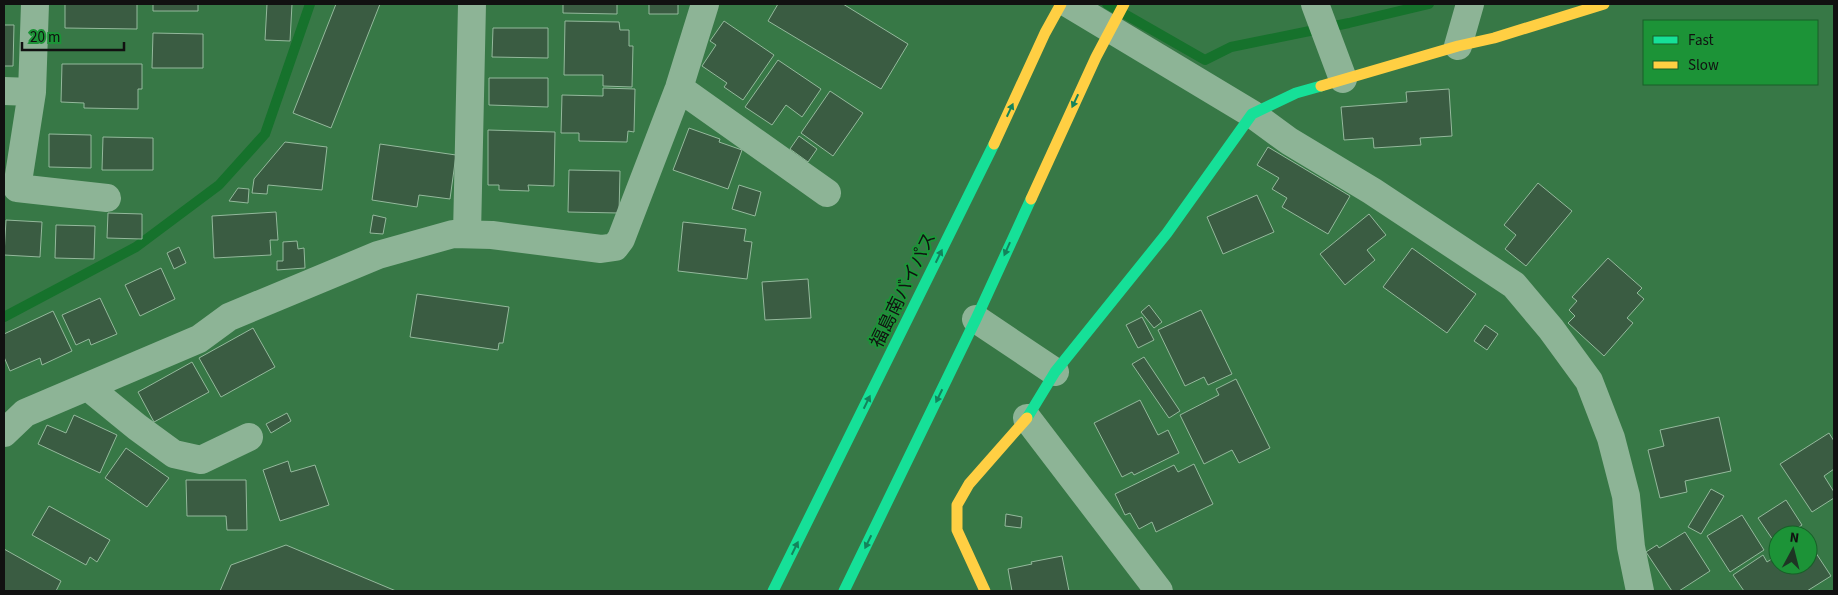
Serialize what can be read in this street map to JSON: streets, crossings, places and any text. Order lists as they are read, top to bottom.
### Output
{
  "streets": {
    "main road": ["福島南バイパス"]
  },
  "legend": ["Fast", "Slow"],
  "scale_bar": "20 m",
  "north": "top"
}
